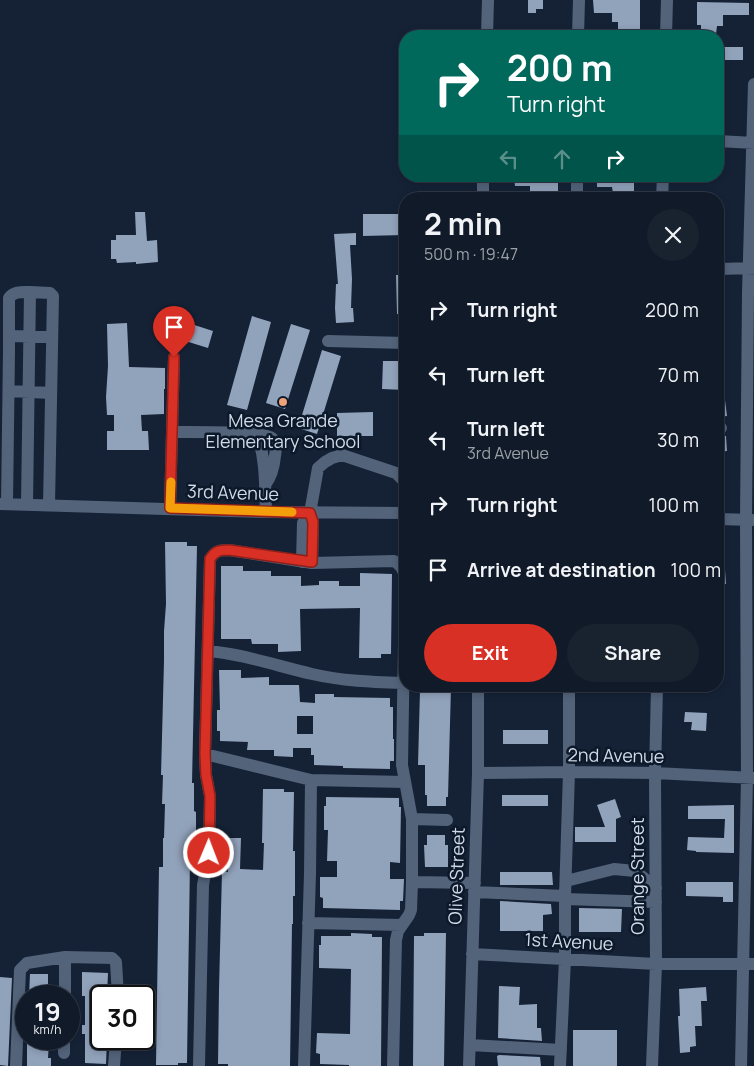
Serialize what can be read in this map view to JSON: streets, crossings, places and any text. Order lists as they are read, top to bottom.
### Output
{
  "streets": {
    "street": [
      "3rd Avenue",
      "2nd Avenue",
      "Olive Street",
      "Orange Street",
      "1st Avenue"
    ]
  },
  "crossings": [
    ["2nd Avenue", "Olive Street"],
    ["2nd Avenue", "Orange Street"],
    ["Olive Street", "1st Avenue"],
    ["Orange Street", "1st Avenue"]
  ],
  "places": ["Mesa Grande Elementary School"],
  "page": {
    "turn": ["200 m", "Turn right"],
    "heading": ["2 min", "500 m · 19:47"],
    "list": [
      {
        "name": "Turn right",
        "value": "200 m"
      },
      {
        "name": "Turn left",
        "value": "70 m"
      },
      {
        "name": "Turn left",
        "note": "3rd Avenue",
        "value": "30 m"
      },
      {
        "name": "Turn right",
        "value": "100 m"
      },
      {
        "name": "Arrive at destination",
        "value": "100 m"
      }
    ],
    "buttons": ["Exit", "Share"],
    "speed": "19 km/h",
    "limit": "30"
  }
}
